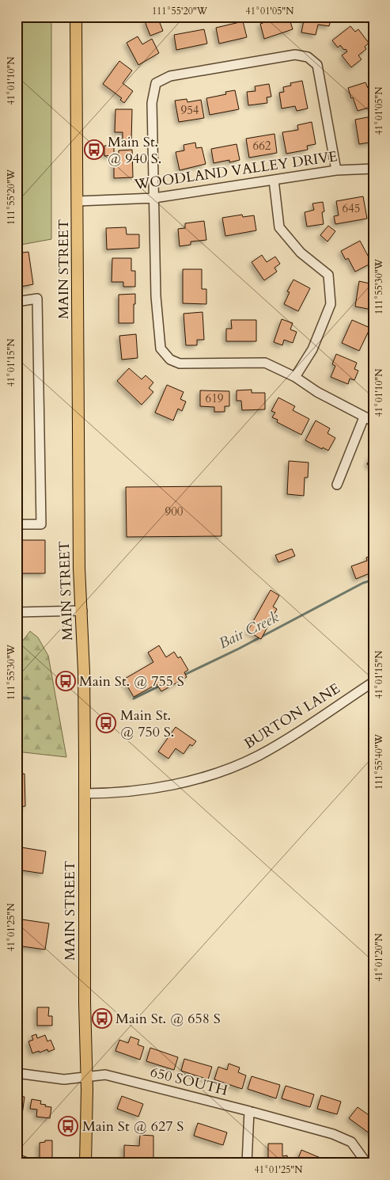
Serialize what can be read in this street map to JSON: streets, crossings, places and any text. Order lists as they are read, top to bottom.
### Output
{
  "streets": {
    "main road": ["MAIN STREET"],
    "street": ["WOODLAND VALLEY DRIVE", "BURTON LANE", "650 SOUTH"]
  },
  "crossings": [
    ["WOODLAND VALLEY DRIVE", "MAIN STREET"],
    ["MAIN STREET", "BURTON LANE"],
    ["MAIN STREET", "650 SOUTH"]
  ],
  "water": ["Bair Creek"],
  "places": {
    "bus stop": [
      "Main St. @ 940 S.",
      "Main St. @ 755 S",
      "Main St. @ 750 S.",
      "Main St. @ 658 S",
      "Main St @ 627 S"
    ]
  },
  "house_numbers": [
    "954",
    "662",
    "645",
    "619",
    "900"
  ],
  "coordinates": [
    "111°55'20\"W",
    "41°01'05\"N",
    "41°01'10\"N",
    "111°55'30\"W",
    "41°01'15\"N",
    "111°55'40\"W",
    "41°01'25\"N",
    "41°01'20\"N"
  ]
}
